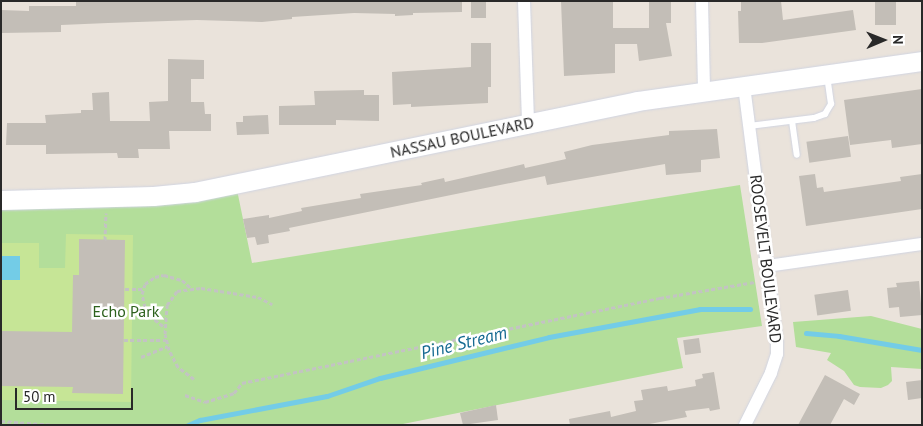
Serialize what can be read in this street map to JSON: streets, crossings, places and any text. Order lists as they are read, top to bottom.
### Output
{
  "streets": {
    "main road": ["NASSAU BOULEVARD"],
    "street": ["ROOSEVELT BOULEVARD"]
  },
  "crossings": [
    ["NASSAU BOULEVARD", "ROOSEVELT BOULEVARD"]
  ],
  "water": ["Pine Stream"],
  "parks": ["Echo Park"],
  "scale_bar": "50 m",
  "north": "right"
}
